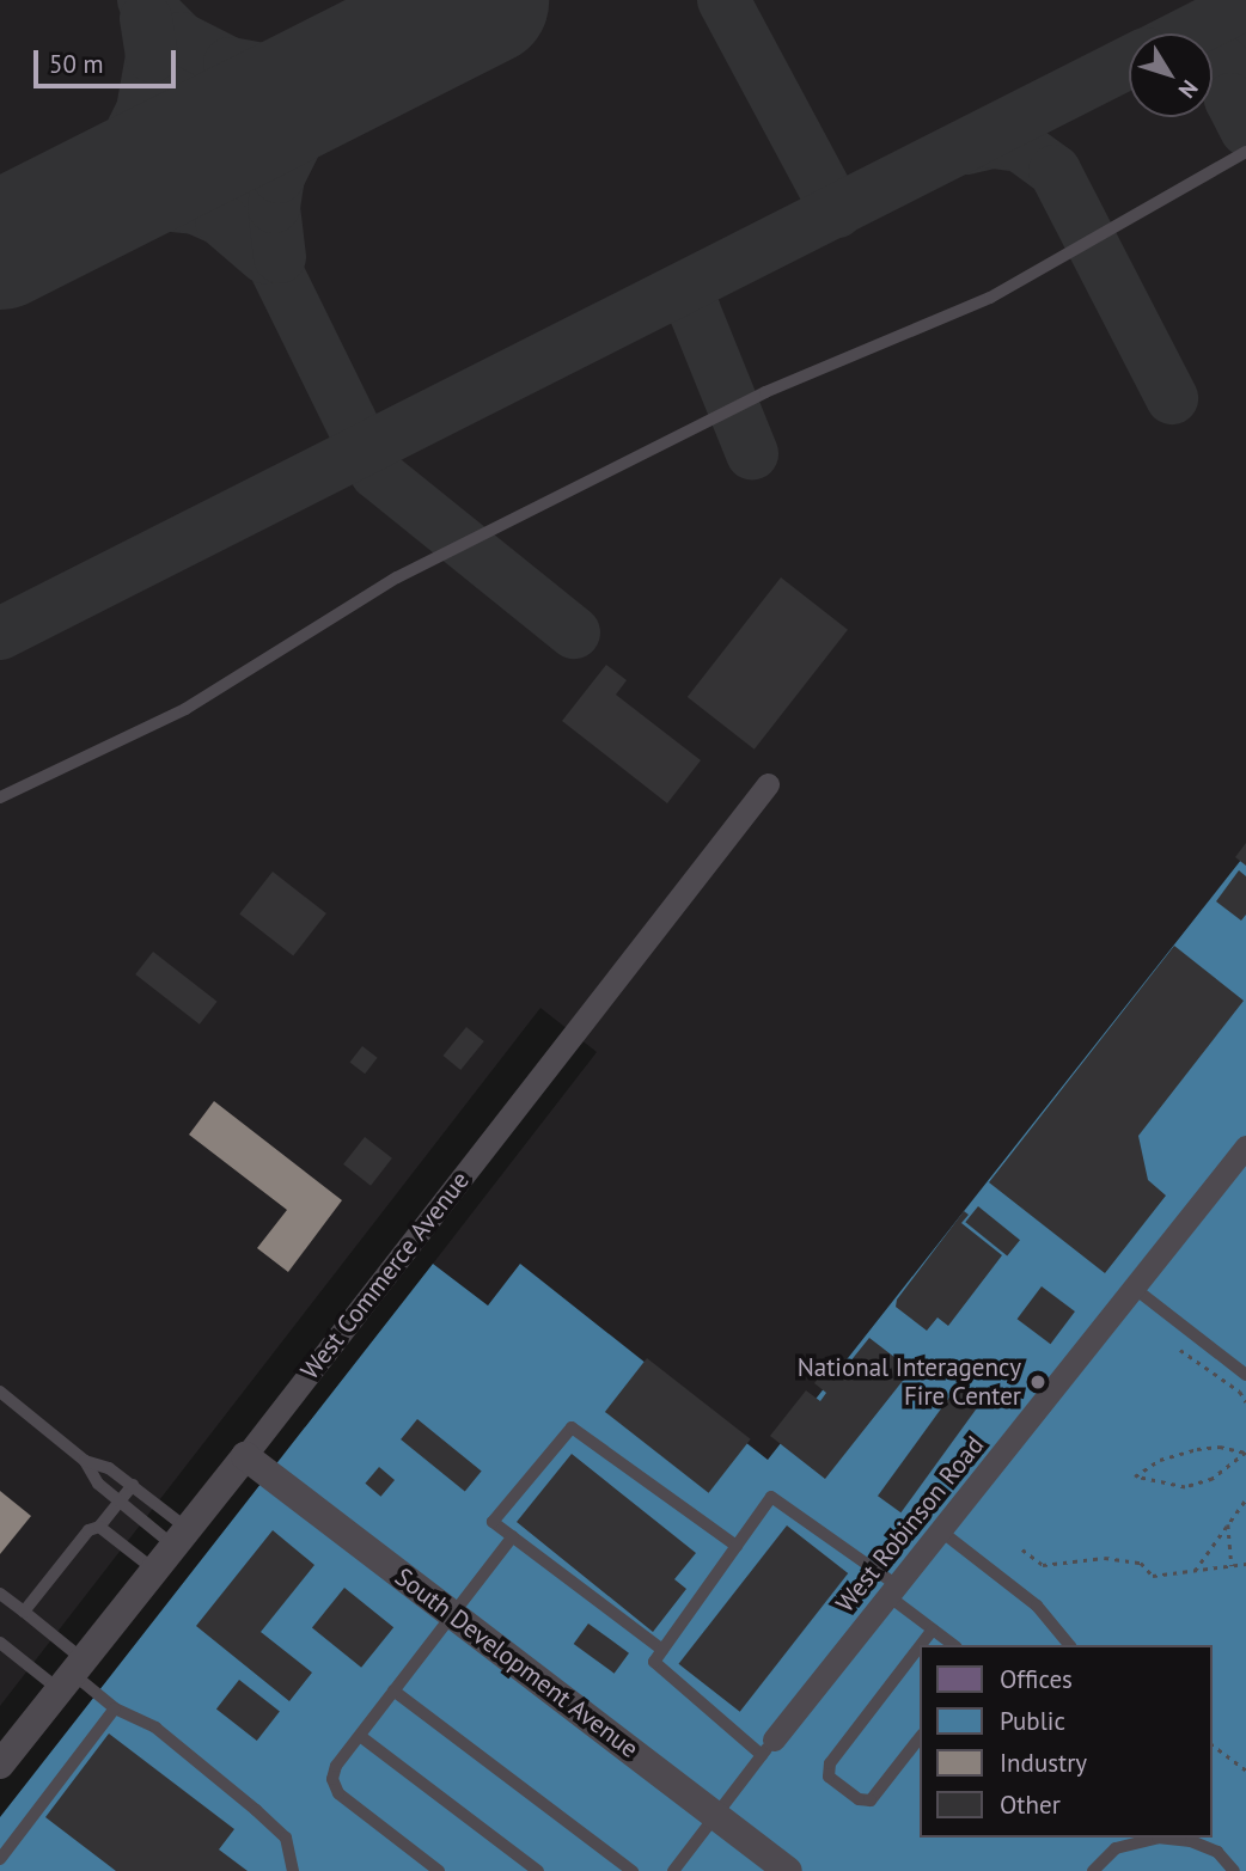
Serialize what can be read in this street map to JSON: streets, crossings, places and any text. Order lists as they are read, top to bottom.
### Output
{
  "streets": {
    "street": ["West Commerce Avenue", "West Robinson Road", "South Development Avenue"]
  },
  "crossings": [
    ["West Commerce Avenue", "South Development Avenue"]
  ],
  "places": ["National Interagency Fire Center"],
  "legend": [
    "Offices",
    "Public",
    "Industry",
    "Other"
  ],
  "scale_bar": "50 m",
  "north": "bottom right"
}
